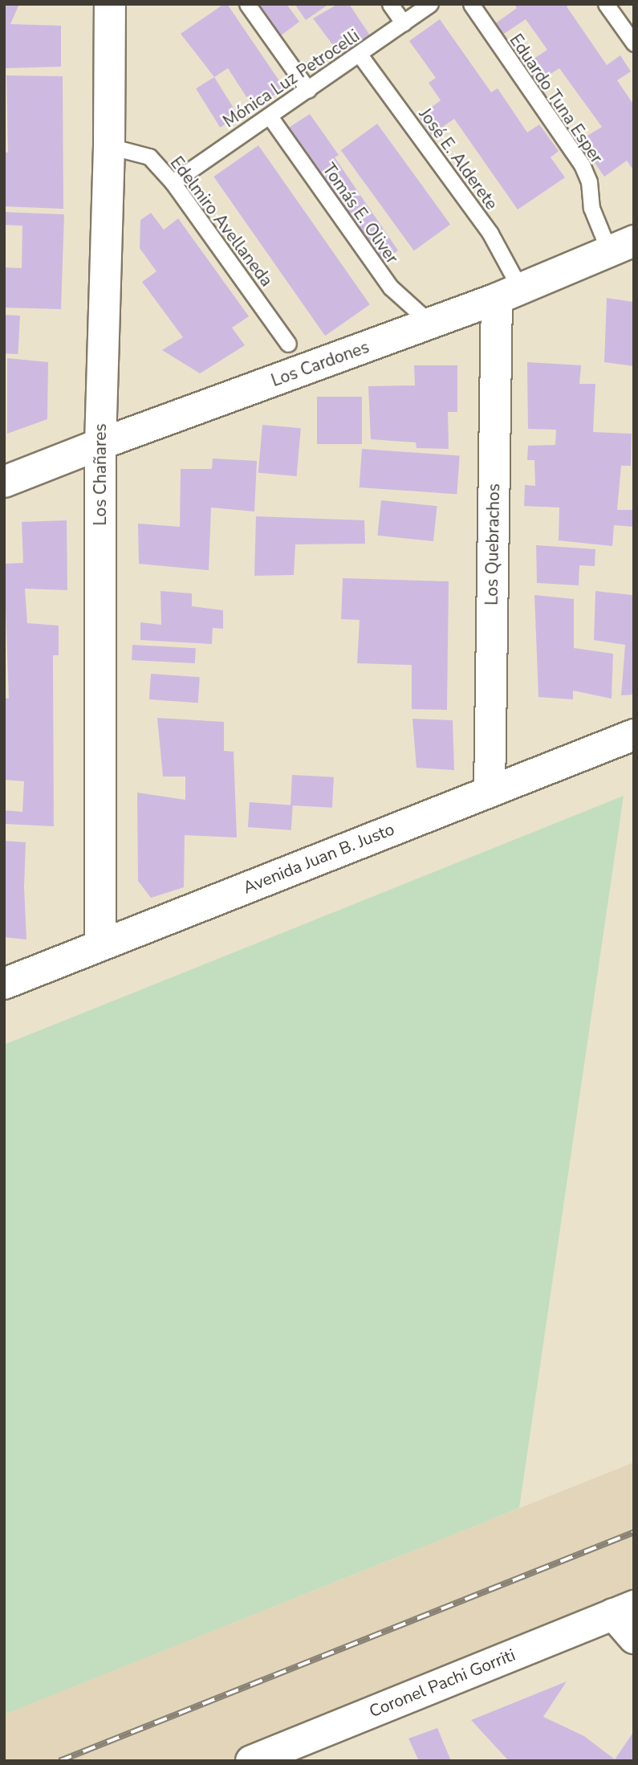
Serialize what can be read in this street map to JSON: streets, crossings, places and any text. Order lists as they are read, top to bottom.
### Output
{
  "streets": {
    "street": [
      "Los Cardones",
      "Los Chañares",
      "Los Quebrachos",
      "Avenida Juan B. Justo",
      "Coronel Pachi Gorriti"
    ],
    "lane": [
      "Mónica Luz Petrocelli",
      "Eduardo Tuna Esper",
      "José E. Alderete",
      "Tomás E. Oliver",
      "Edelmiro Avellaneda"
    ]
  },
  "crossings": [
    ["Mónica Luz Petrocelli", "José E. Alderete"],
    ["Mónica Luz Petrocelli", "Tomás E. Oliver"],
    ["Mónica Luz Petrocelli", "Edelmiro Avellaneda"],
    ["Eduardo Tuna Esper", "Los Cardones"],
    ["José E. Alderete", "Los Cardones"],
    ["José E. Alderete", "Los Quebrachos"],
    ["Tomás E. Oliver", "Los Cardones"],
    ["Edelmiro Avellaneda", "Los Chañares"],
    ["Los Cardones", "Los Chañares"],
    ["Los Cardones", "Los Quebrachos"],
    ["Los Chañares", "Avenida Juan B. Justo"],
    ["Los Quebrachos", "Avenida Juan B. Justo"]
  ]
}
